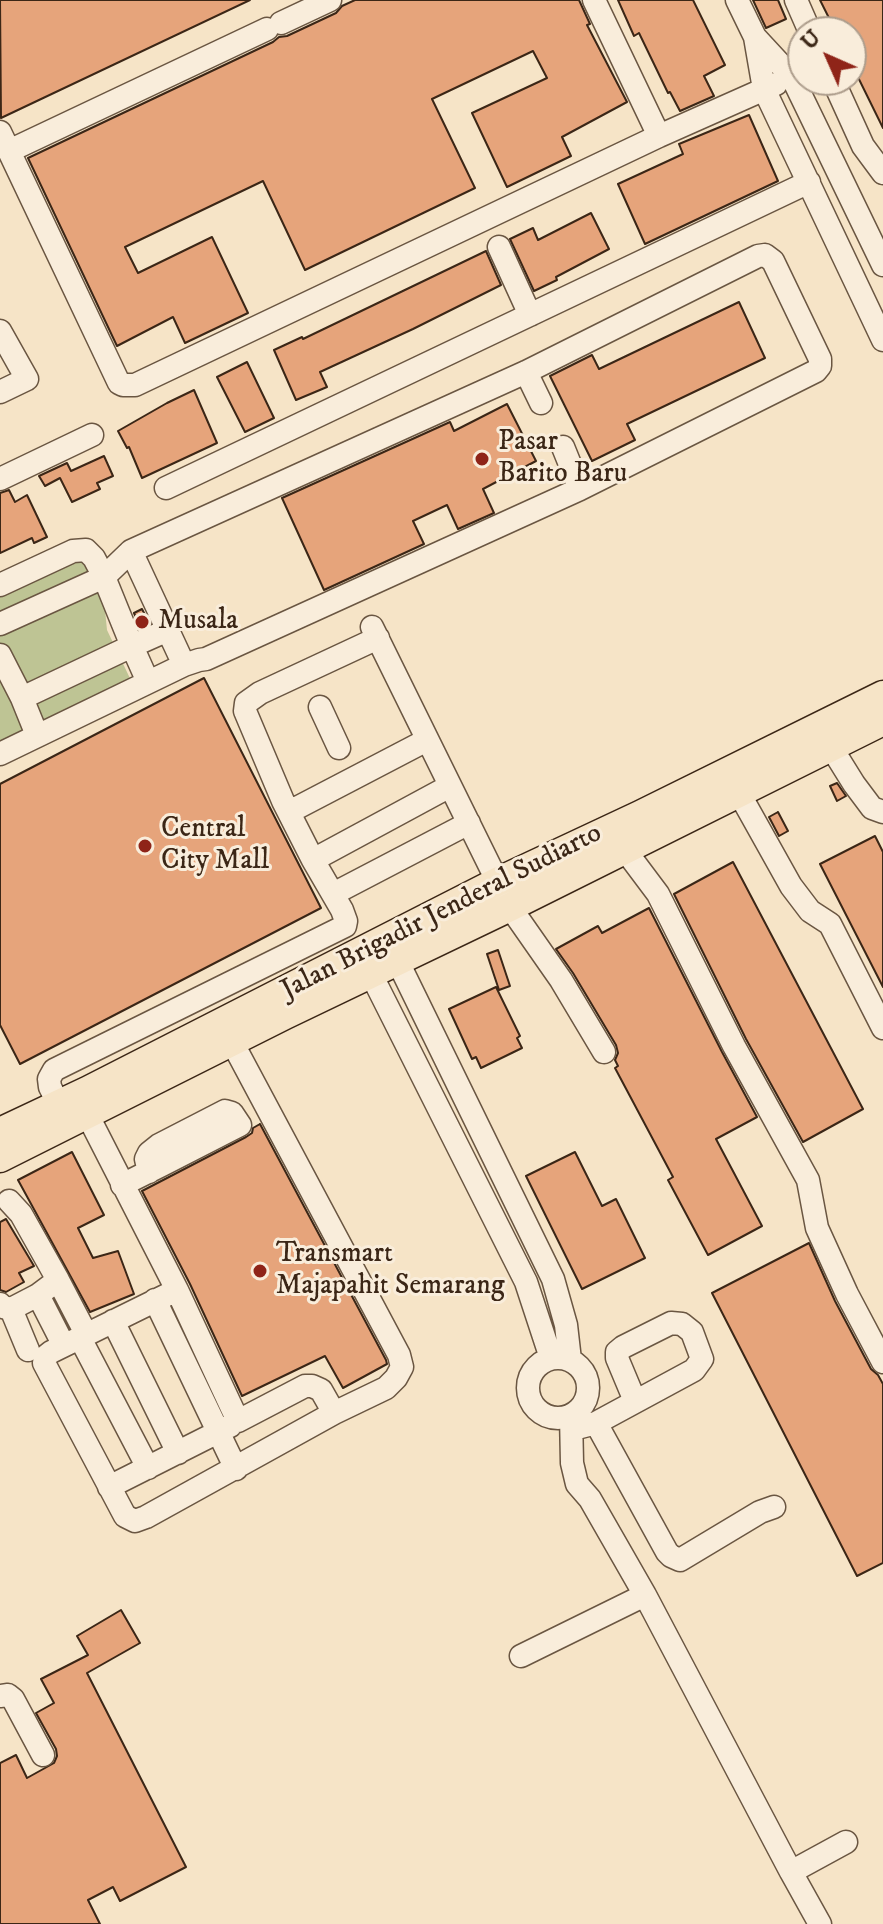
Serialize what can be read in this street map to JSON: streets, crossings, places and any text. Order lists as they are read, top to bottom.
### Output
{
  "streets": {
    "main road": ["Jalan Brigadir Jenderal Sudiarto"]
  },
  "places": [
    "Pasar Barito Baru",
    "Musala",
    "Central City Mall",
    "Transmart Majapahit Semarang"
  ],
  "north": "top left"
}
